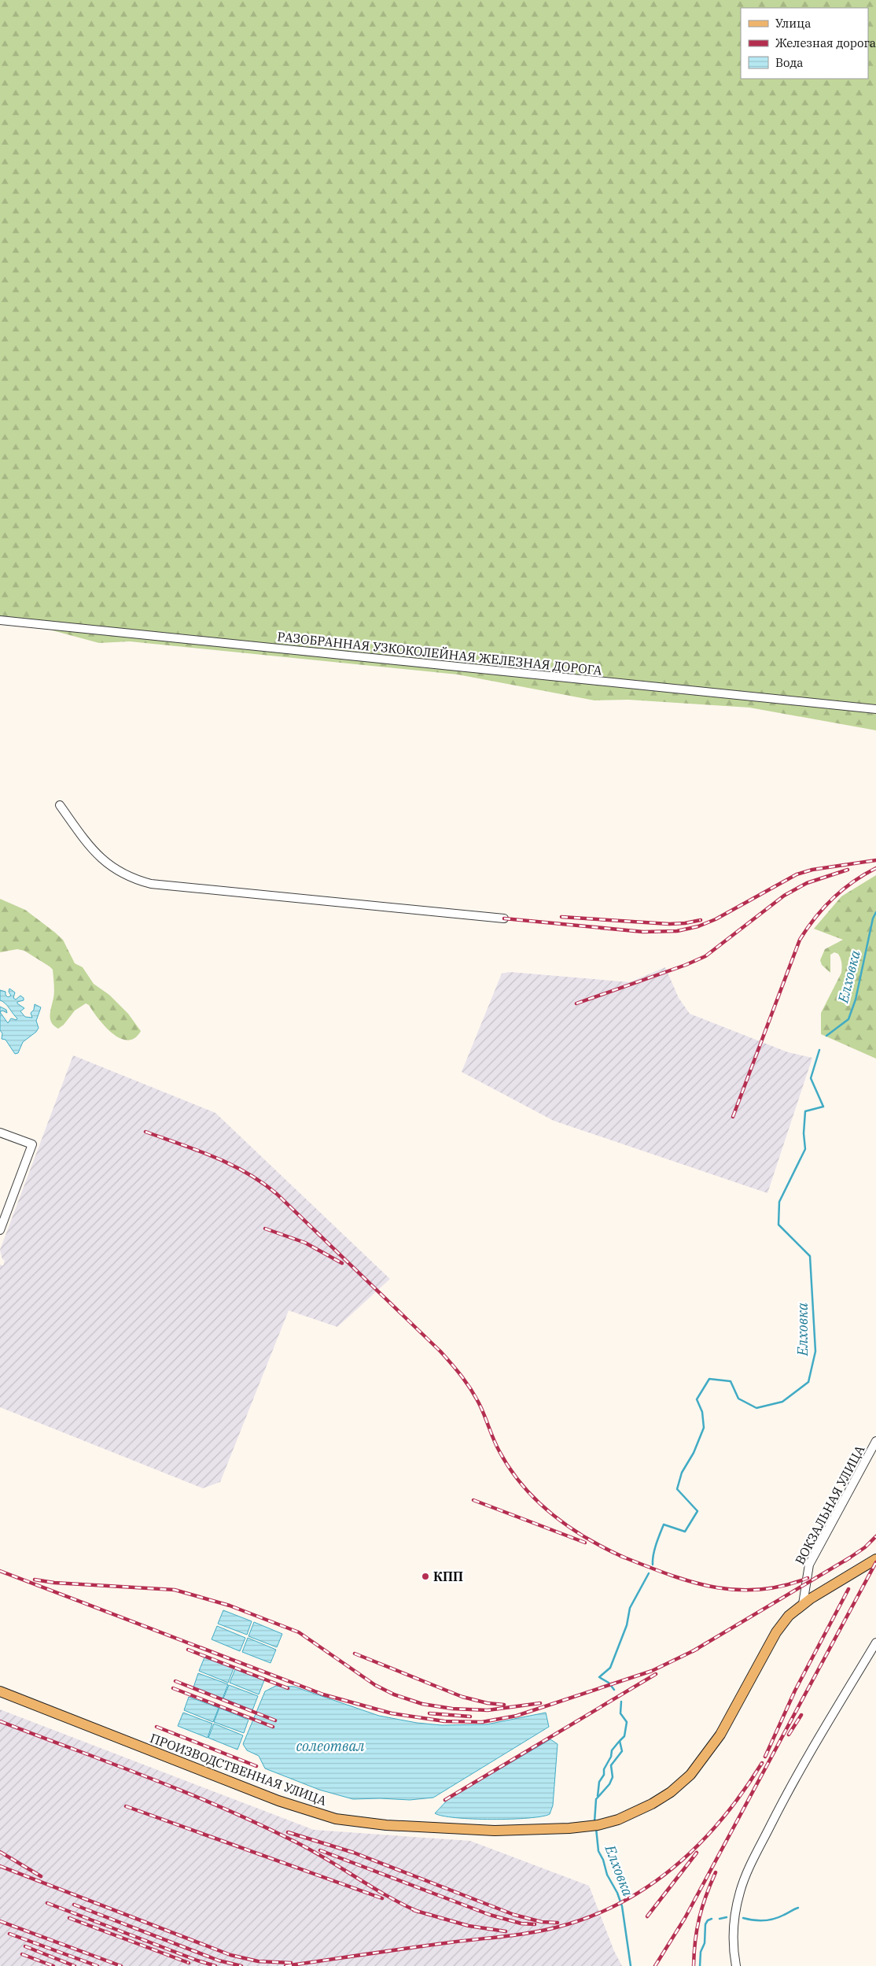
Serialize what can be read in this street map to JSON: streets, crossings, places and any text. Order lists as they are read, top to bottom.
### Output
{
  "streets": {
    "main road": ["ПРОИЗВОДСТВЕННАЯ УЛИЦА"],
    "street": ["РАЗОБРАННАЯ УЗКОКОЛЕЙНАЯ ЖЕЛЕЗНАЯ ДОРОГА", "ВОКЗАЛЬНАЯ УЛИЦА"]
  },
  "crossings": [
    ["ВОКЗАЛЬНАЯ УЛИЦА", "ПРОИЗВОДСТВЕННАЯ УЛИЦА"]
  ],
  "water": ["Елховка", "солеотвал"],
  "places": ["КПП"],
  "legend": ["Улица", "Железная дорога", "Вода"]
}
